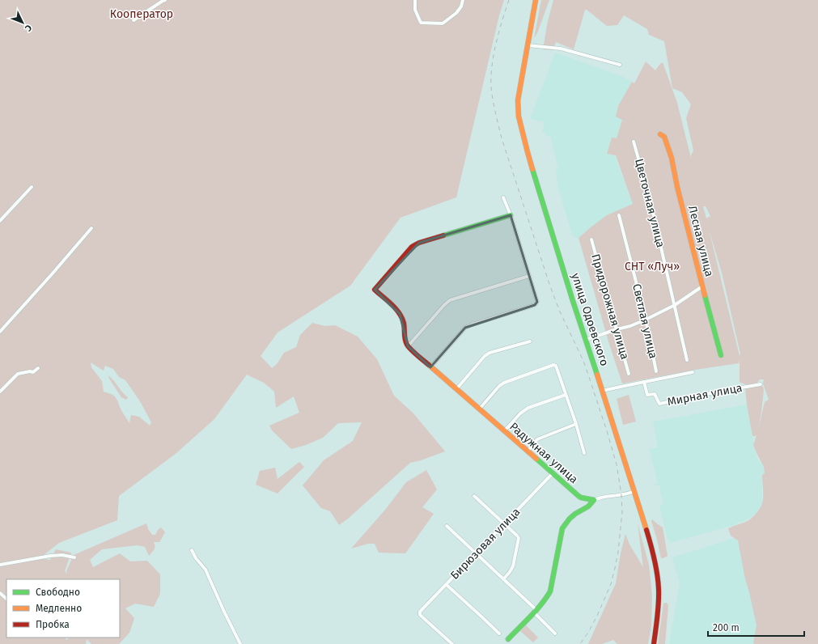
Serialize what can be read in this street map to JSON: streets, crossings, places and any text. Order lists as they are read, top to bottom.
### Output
{
  "streets": {
    "street": [
      "Цветочная улица",
      "Лесная улица",
      "Придорожная улица",
      "улица Одоевского",
      "Светлая улица",
      "Мирная улица",
      "Радужная улица",
      "Бирюзовая улица"
    ]
  },
  "crossings": [
    ["Радужная улица", "Бирюзовая улица"]
  ],
  "parks": ["Кооператор", "СНТ «Луч»"],
  "legend": ["Свободно", "Медленно", "Пробка"],
  "scale_bar": "200 m",
  "north": "bottom right"
}
